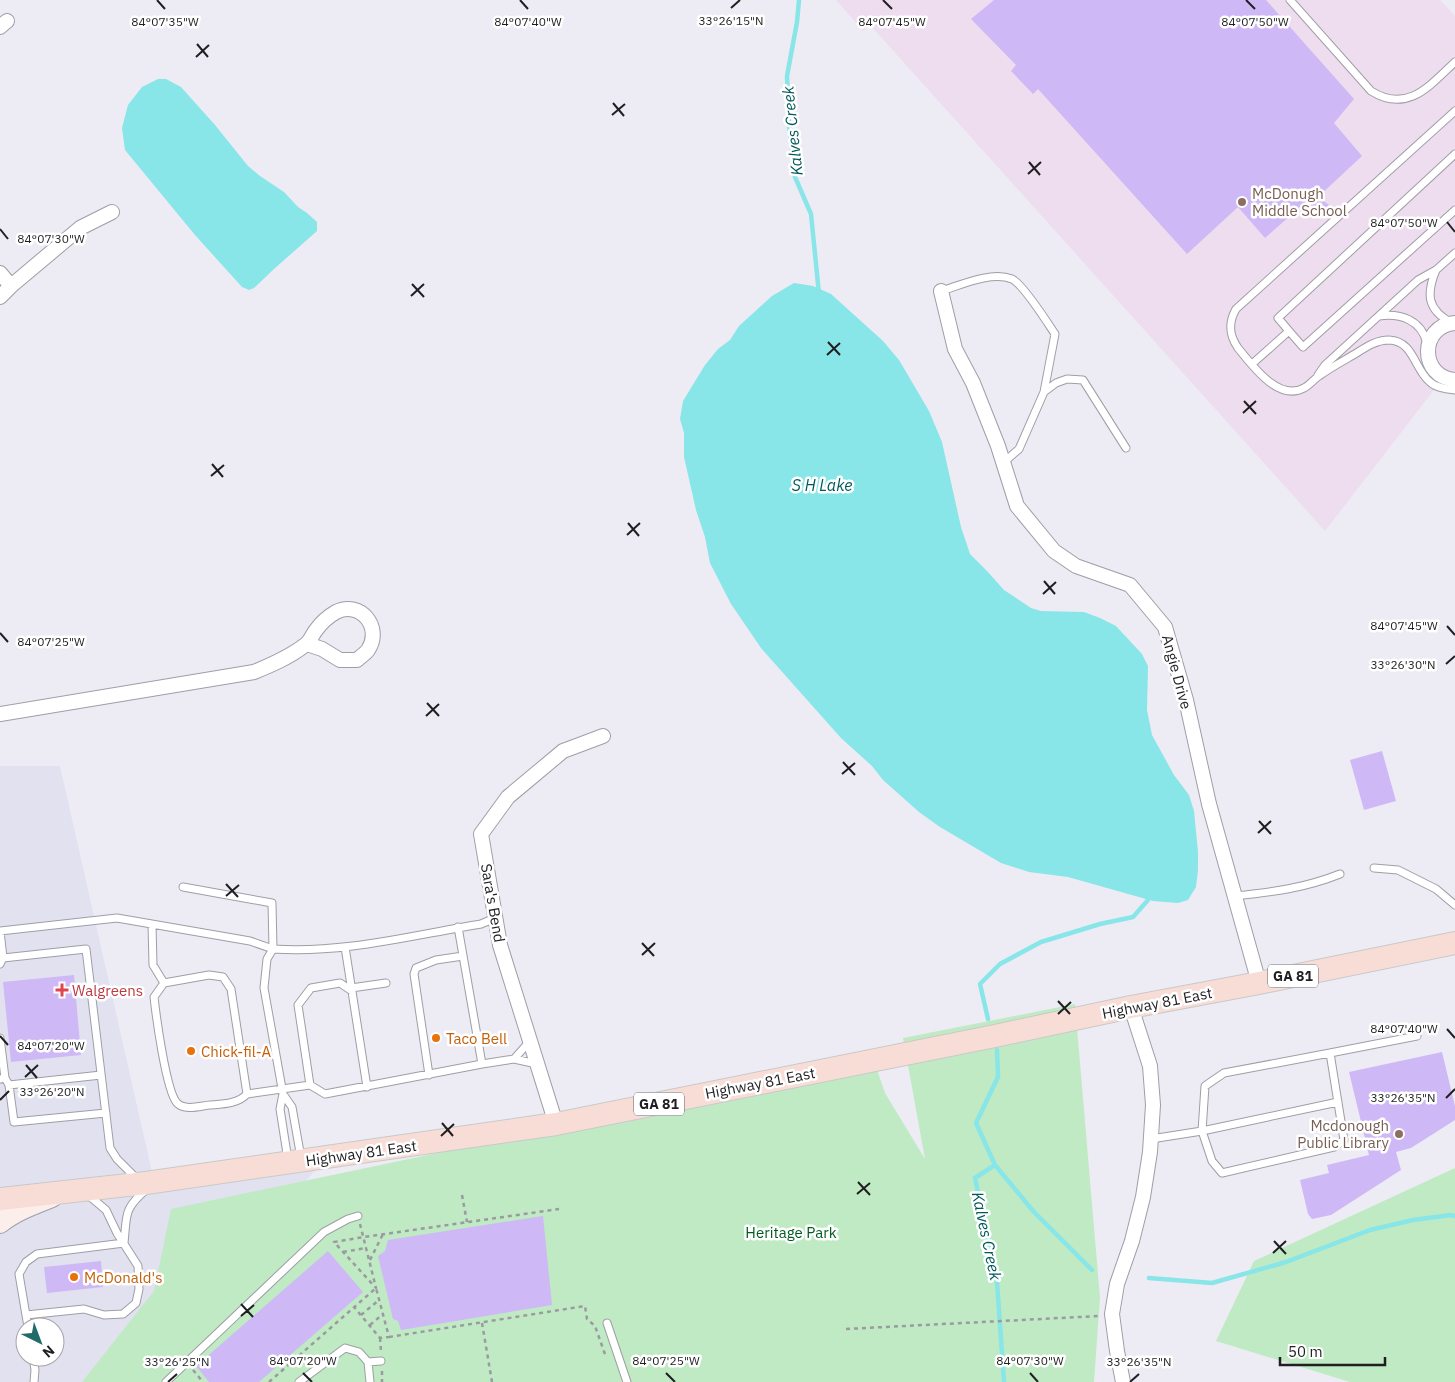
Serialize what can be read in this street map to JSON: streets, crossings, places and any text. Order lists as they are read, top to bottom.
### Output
{
  "streets": {
    "main road": ["GA 81", "Highway 81 East"],
    "street": ["Angie Drive", "Sara's Bend"]
  },
  "crossings": [
    ["Angie Drive", "Highway 81 East"],
    ["Sara's Bend", "Highway 81 East"]
  ],
  "water": ["Kalves Creek", "S H Lake"],
  "parks": ["Heritage Park"],
  "places": {
    "other": [
      "McDonugh Middle School",
      "Taco Bell",
      "Chick-fil-A",
      "Mcdonough Public Library",
      "McDonald's"
    ],
    "health": ["Walgreens"]
  },
  "scale_bar": "50 m",
  "north": "bottom right",
  "coordinates": [
    "33°26'15\"N",
    "84°07'35\"W",
    "84°07'40\"W",
    "84°07'45\"W",
    "84°07'50\"W",
    "84°07'30\"W",
    "84°07'25\"W",
    "33°26'30\"N",
    "84°07'20\"W",
    "33°26'20\"N",
    "33°26'35\"N",
    "33°26'25\"N"
  ]
}
